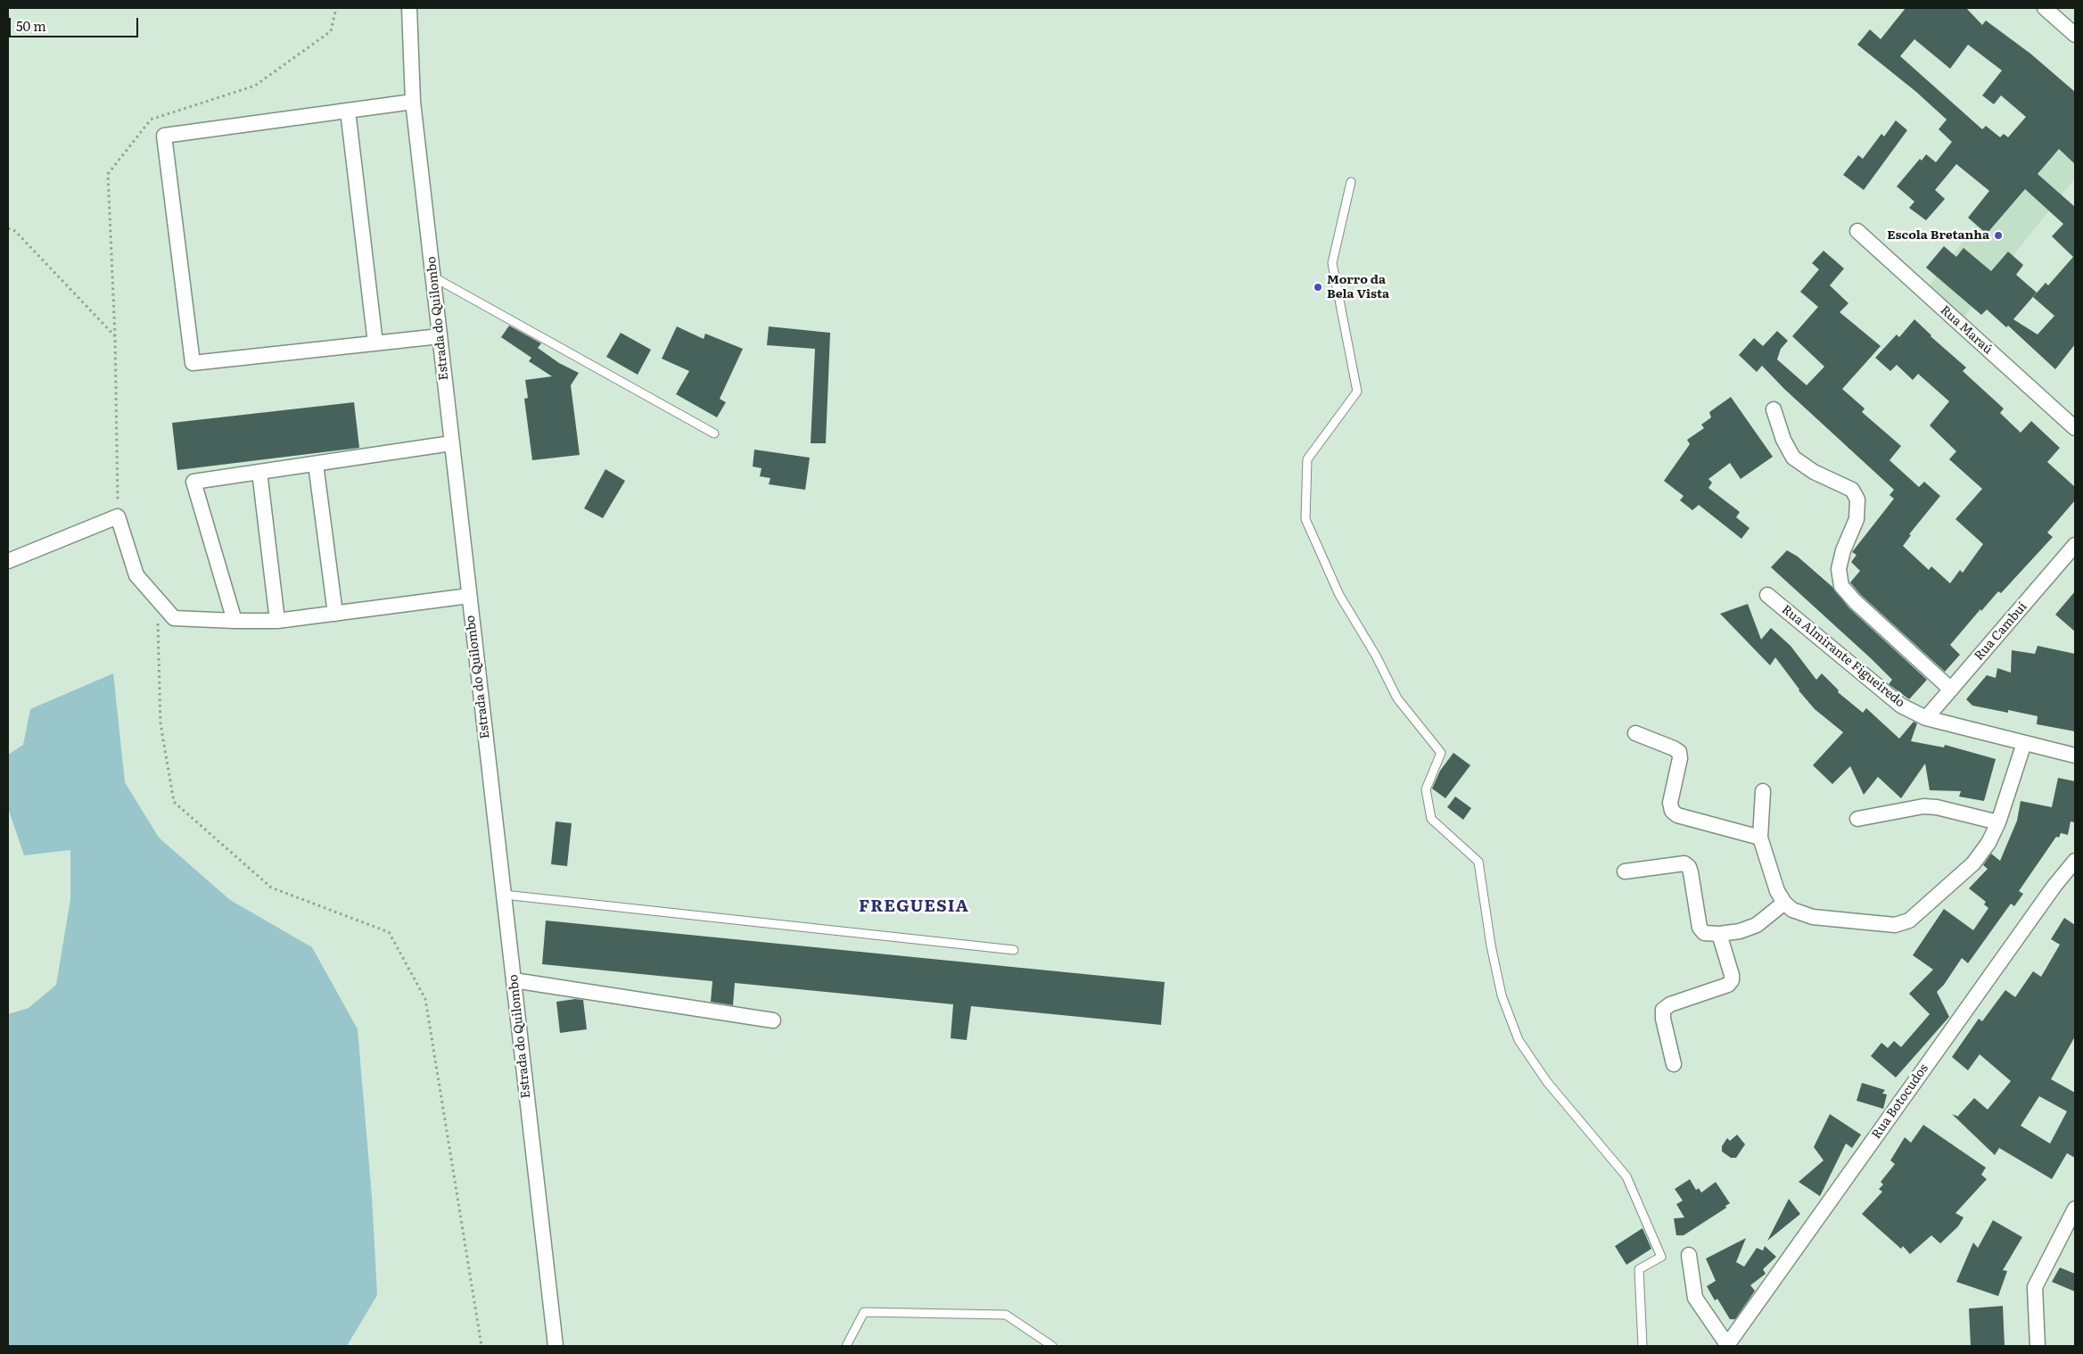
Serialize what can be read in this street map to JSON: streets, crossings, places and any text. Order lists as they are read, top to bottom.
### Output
{
  "streets": {
    "street": [
      "Estrada do Quilombo",
      "Rua Maraú",
      "Rua Cambuí",
      "Rua Almirante Figueiredo",
      "Rua Botocudos"
    ]
  },
  "crossings": [
    ["Rua Cambuí", "Rua Almirante Figueiredo"]
  ],
  "districts": ["FREGUESIA"],
  "places": ["Escola Bretanha", "Morro da Bela Vista"],
  "scale_bar": "50 m"
}
